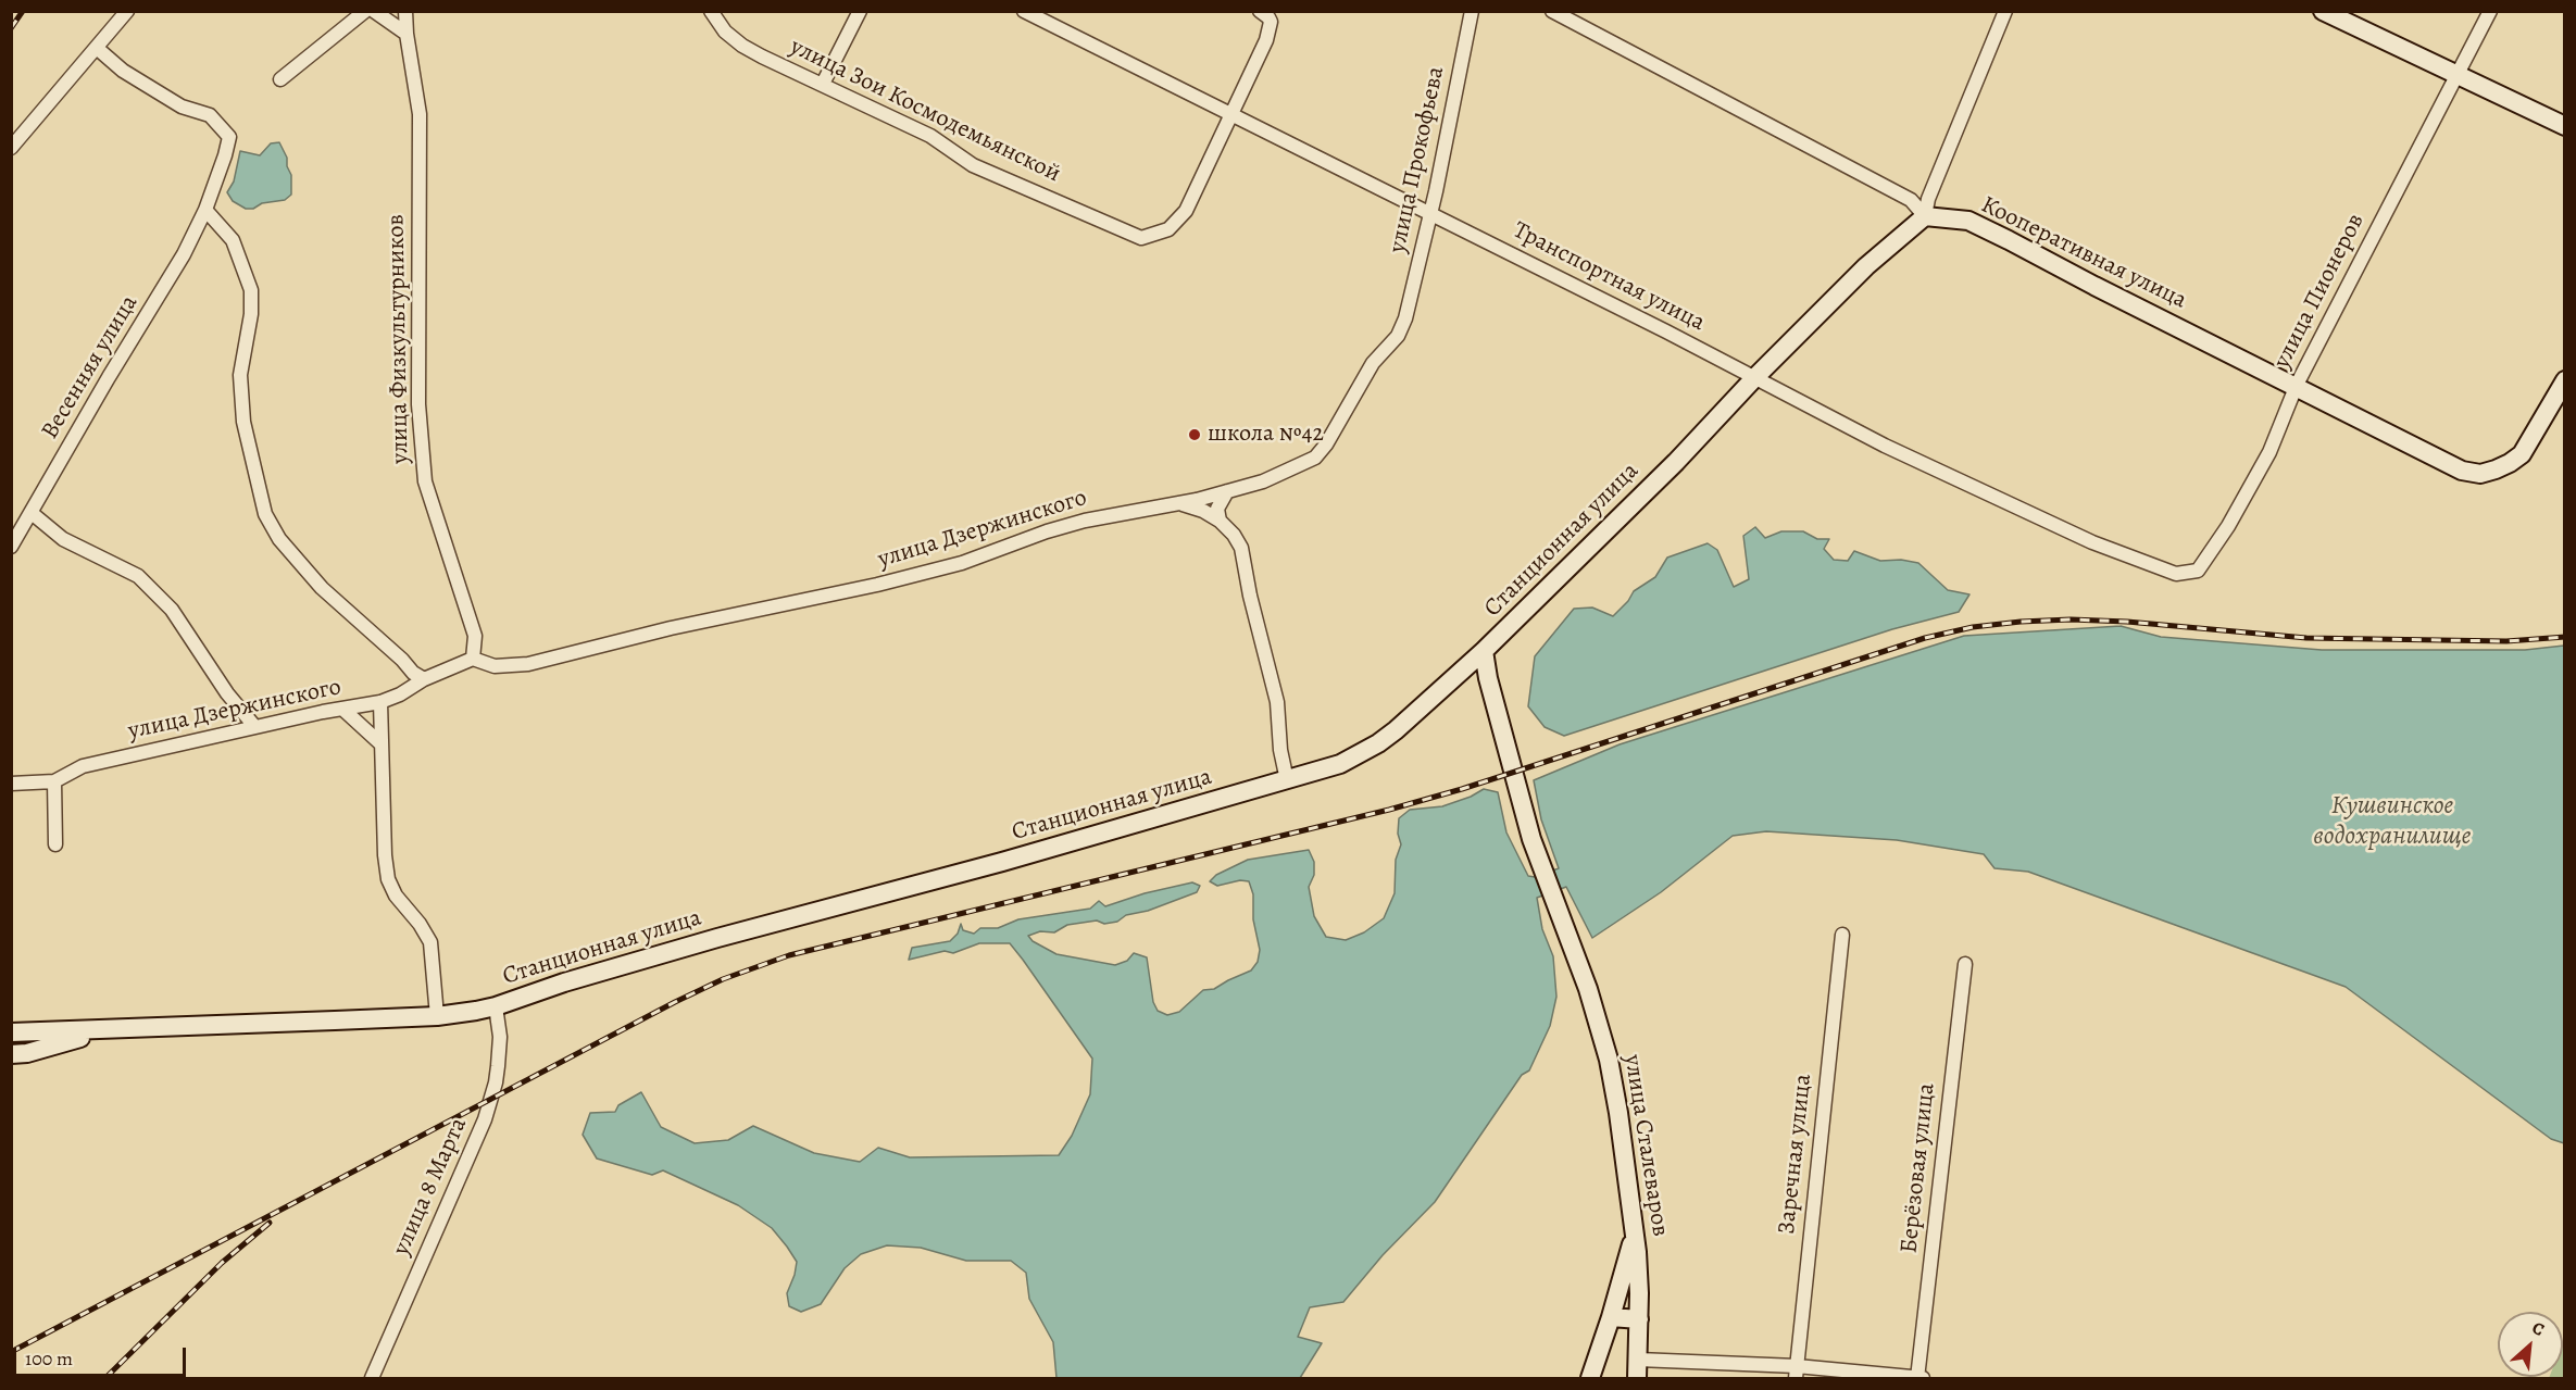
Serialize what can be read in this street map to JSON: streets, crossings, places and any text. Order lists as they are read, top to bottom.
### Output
{
  "streets": {
    "main road": ["Кооперативная улица", "Станционная улица", "улица Сталеваров"],
    "street": [
      "улица Зои Космодемьянской",
      "улица Прокофьева",
      "Транспортная улица",
      "улица Пионеров",
      "улица Физкультурников",
      "Весенняя улица",
      "улица Дзержинского",
      "Заречная улица",
      "Берёзовая улица",
      "улица 8 Марта"
    ]
  },
  "crossings": [
    ["улица Зои Космодемьянской", "Транспортная улица"],
    ["улица Прокофьева", "Транспортная улица"],
    ["улица Прокофьева", "улица Дзержинского"],
    ["Кооперативная улица", "улица Пионеров"],
    ["Кооперативная улица", "Станционная улица"],
    ["Транспортная улица", "улица Пионеров"],
    ["Транспортная улица", "Станционная улица"],
    ["улица Физкультурников", "улица Дзержинского"],
    ["Станционная улица", "улица Сталеваров"],
    ["Станционная улица", "улица 8 Марта"]
  ],
  "water": ["Кушвинское водохранилище"],
  "places": ["школа №42"],
  "scale_bar": "100 m",
  "north": "top right"
}
